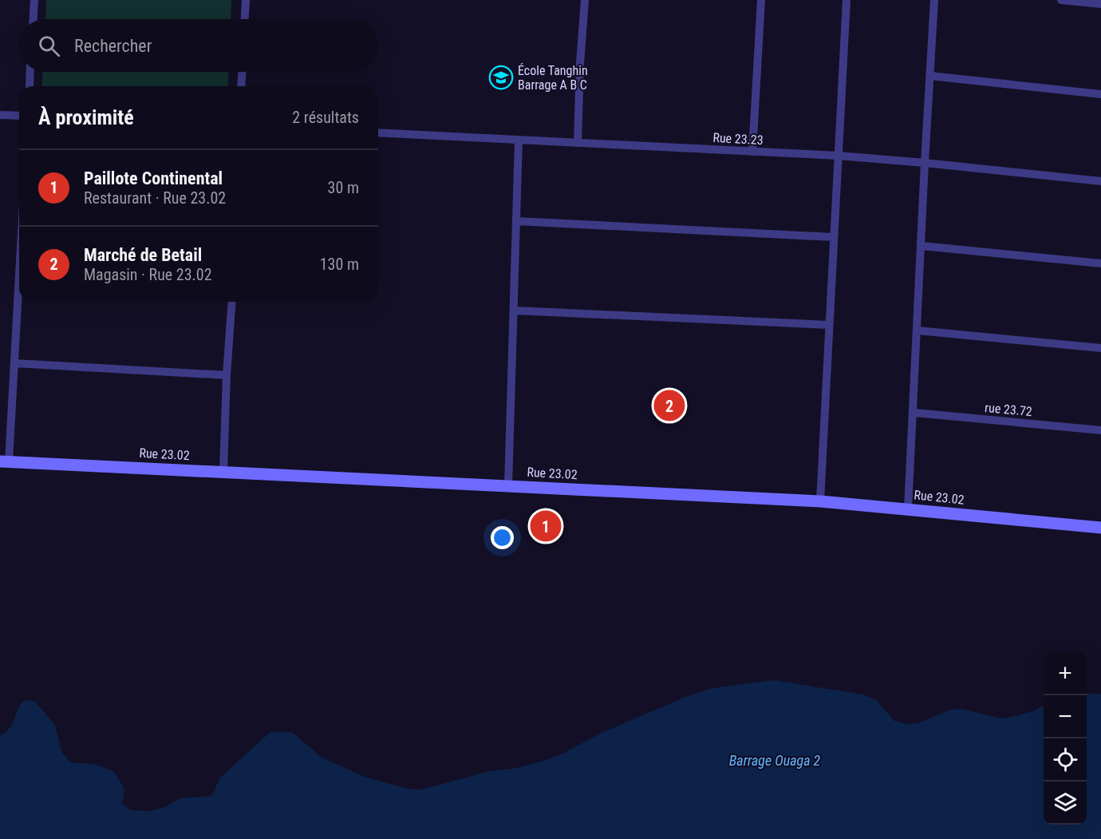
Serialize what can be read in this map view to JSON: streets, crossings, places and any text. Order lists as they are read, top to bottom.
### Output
{
  "streets": {
    "street": ["Rue 23.23", "rue 23.72", "Rue 23.02"]
  },
  "water": ["Barrage Ouaga 2"],
  "places": {
    "school or university": ["École Tanghin Barrage A B C"]
  },
  "page": {
    "search": "Rechercher",
    "heading": ["À proximité", "2 résultats"],
    "list": [
      {
        "mark": "1",
        "name": "Paillote Continental",
        "note": "Restaurant · Rue 23.02",
        "value": "30 m"
      },
      {
        "mark": "2",
        "name": "Marché de Betail",
        "note": "Magasin · Rue 23.02",
        "value": "130 m"
      }
    ],
    "pins": ["2", "1"],
    "map_buttons": ["+", "−"]
  }
}
